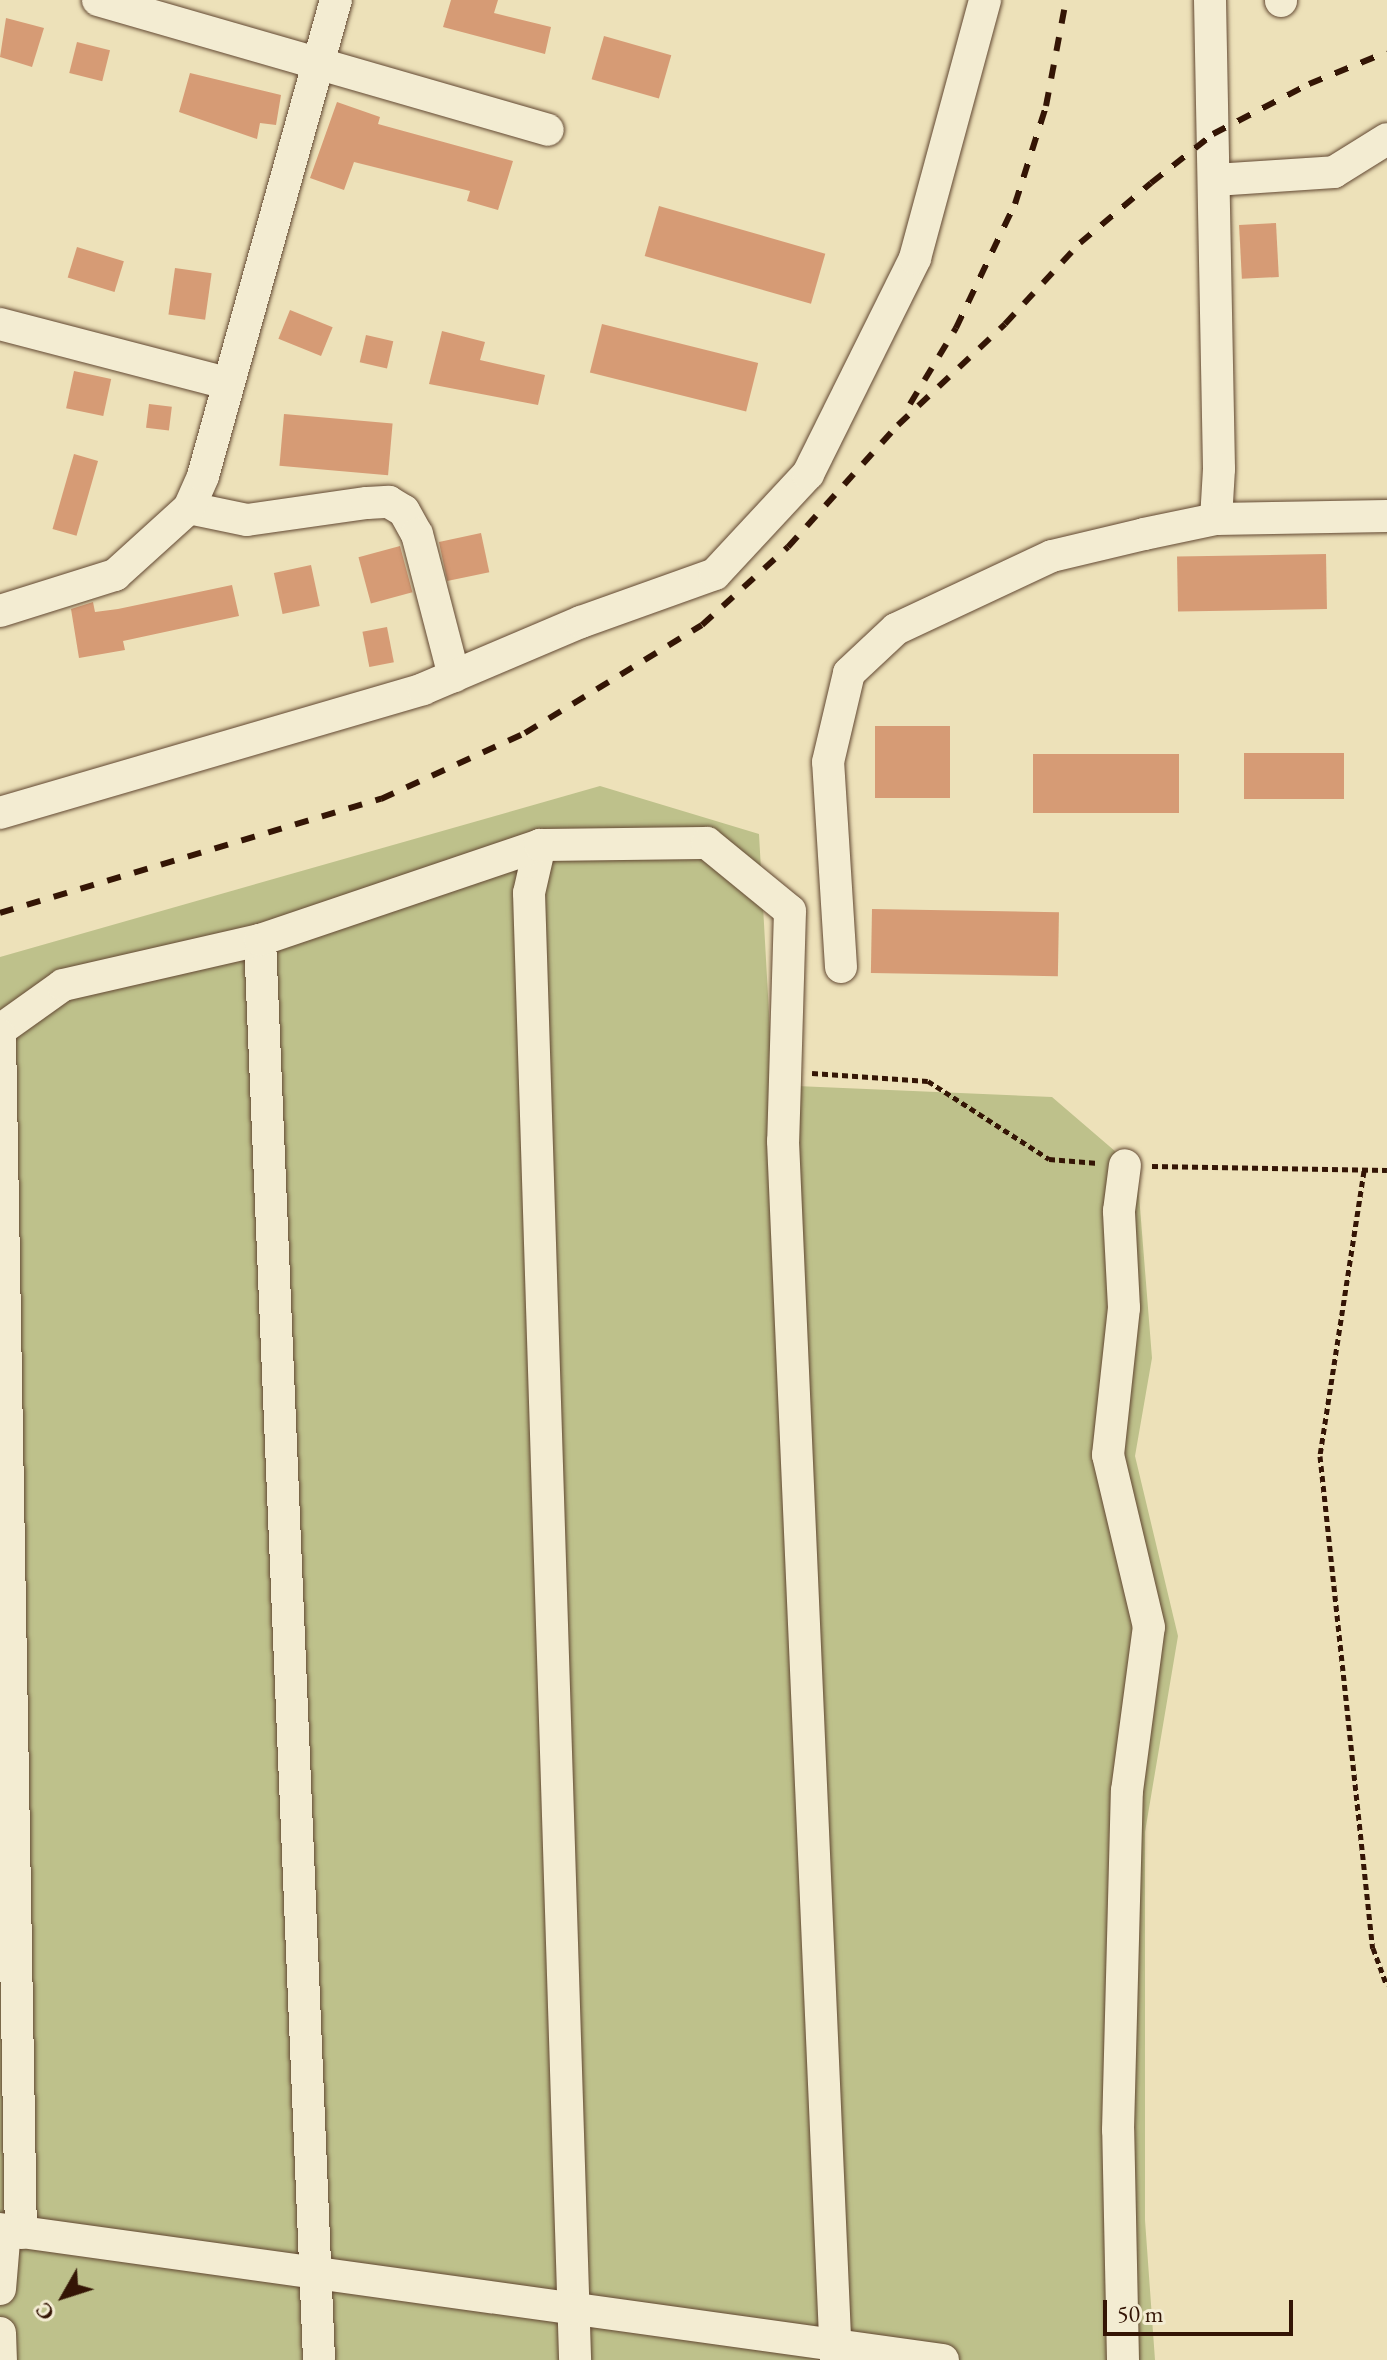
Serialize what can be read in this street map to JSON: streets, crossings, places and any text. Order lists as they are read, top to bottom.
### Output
{
  "scale_bar": "50 m",
  "north": "bottom left"
}
